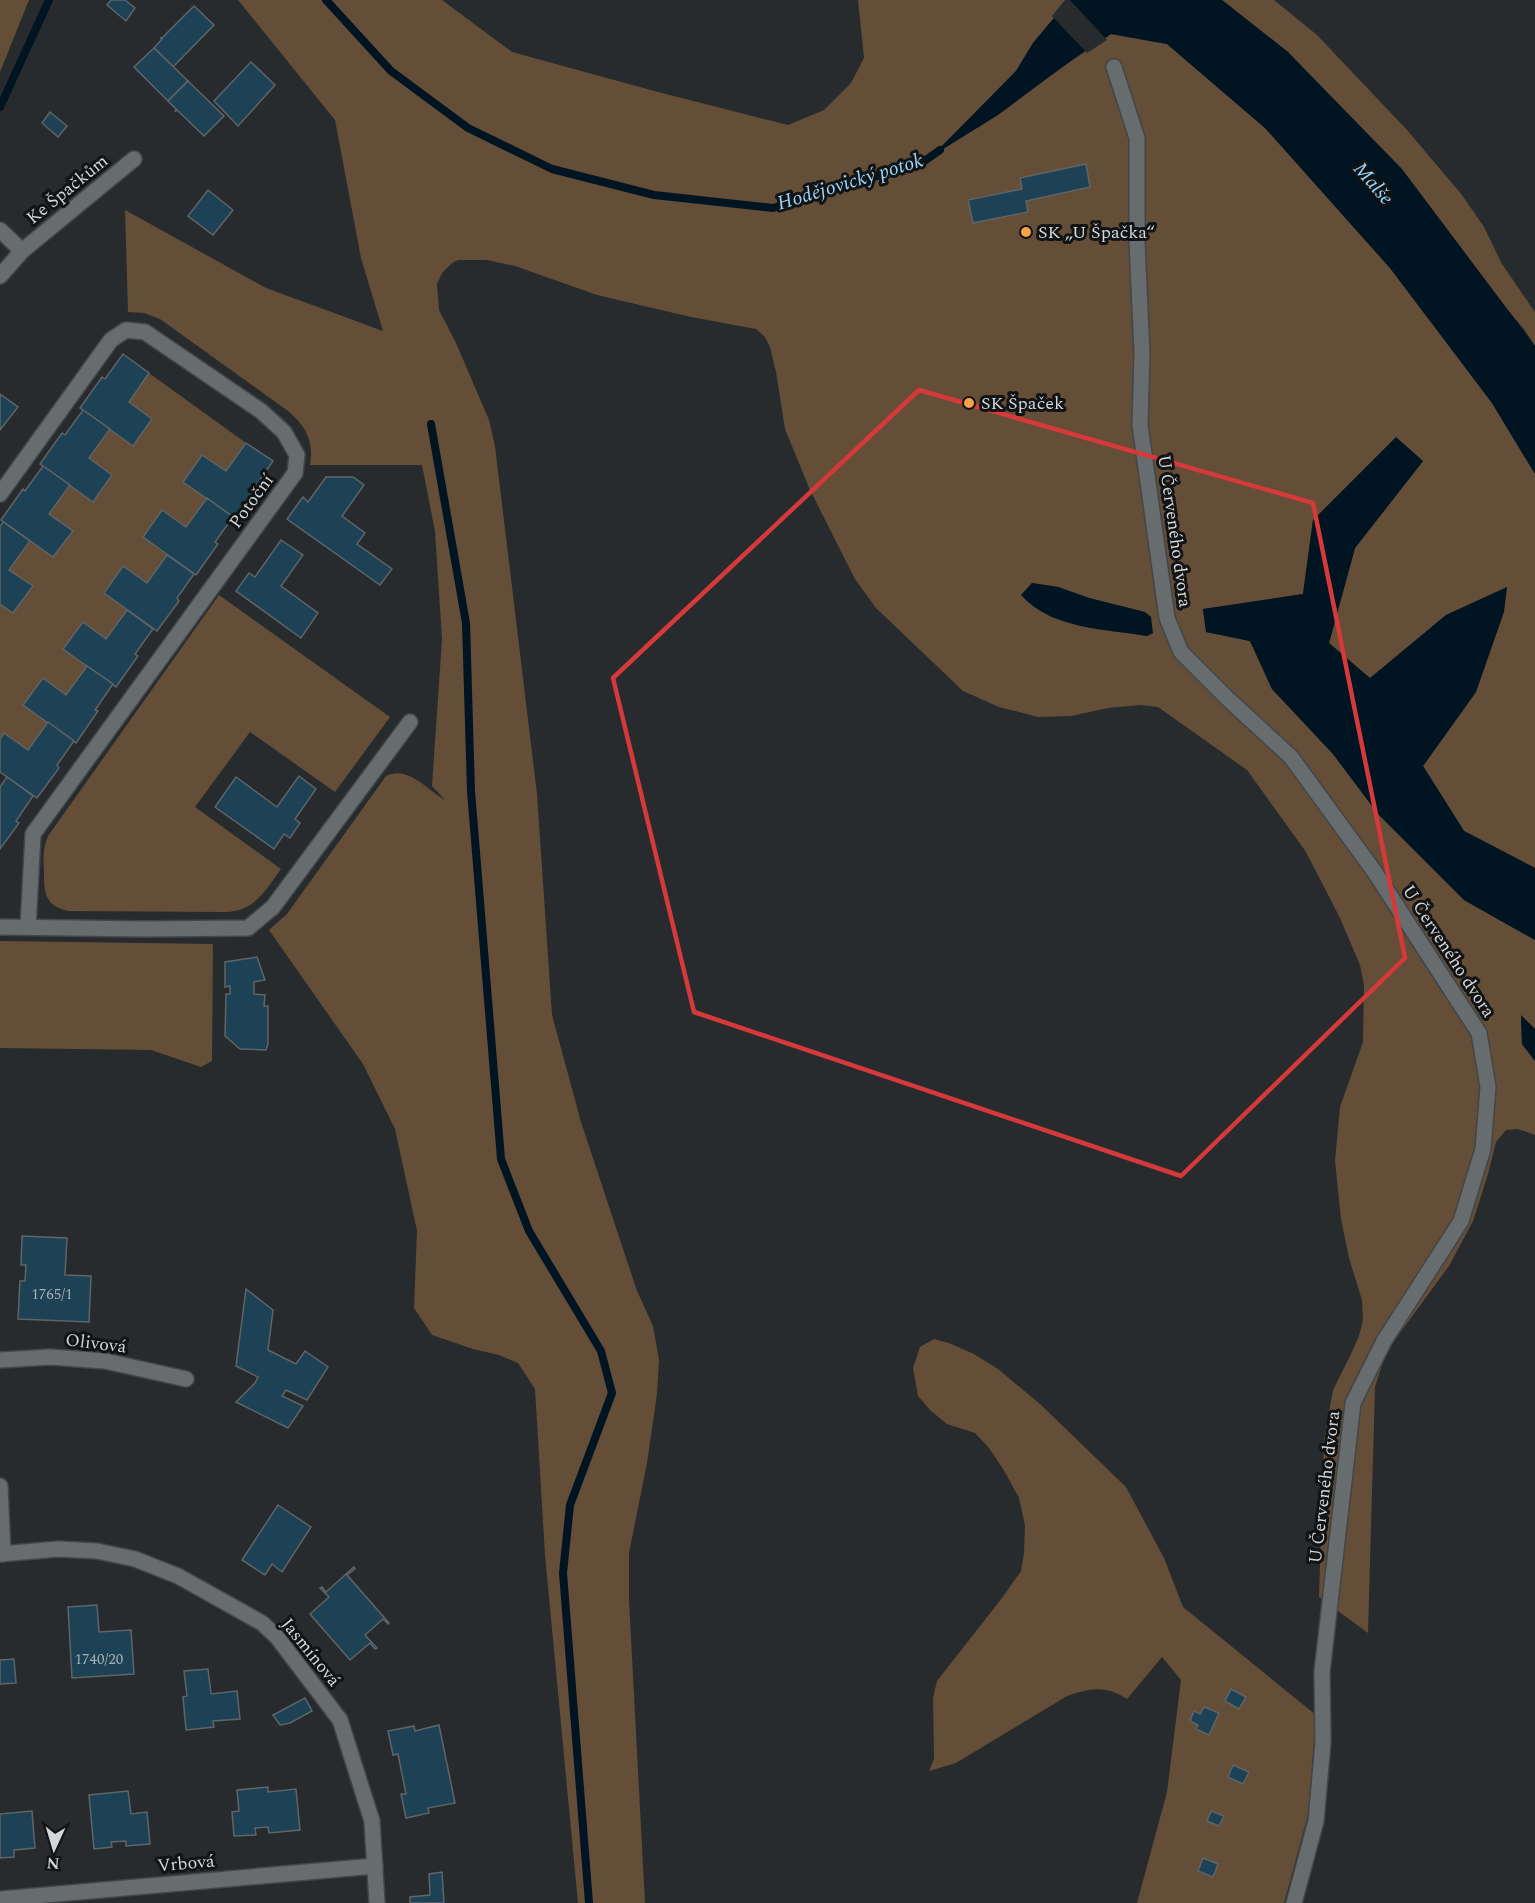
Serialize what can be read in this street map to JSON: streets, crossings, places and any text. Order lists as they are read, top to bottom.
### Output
{
  "streets": {
    "street": [
      "Ke Špačkům",
      "Potoční",
      "U Červeného dvora",
      "Olivová",
      "Jasmínová",
      "Vrbová"
    ]
  },
  "crossings": [
    ["Jasmínová", "Vrbová"]
  ],
  "water": ["Hodějovický potok", "Malše"],
  "places": ["SK „U Špačka“", "SK Špaček"],
  "house_numbers": ["1765/1", "1740/20"],
  "north": "bottom"
}
